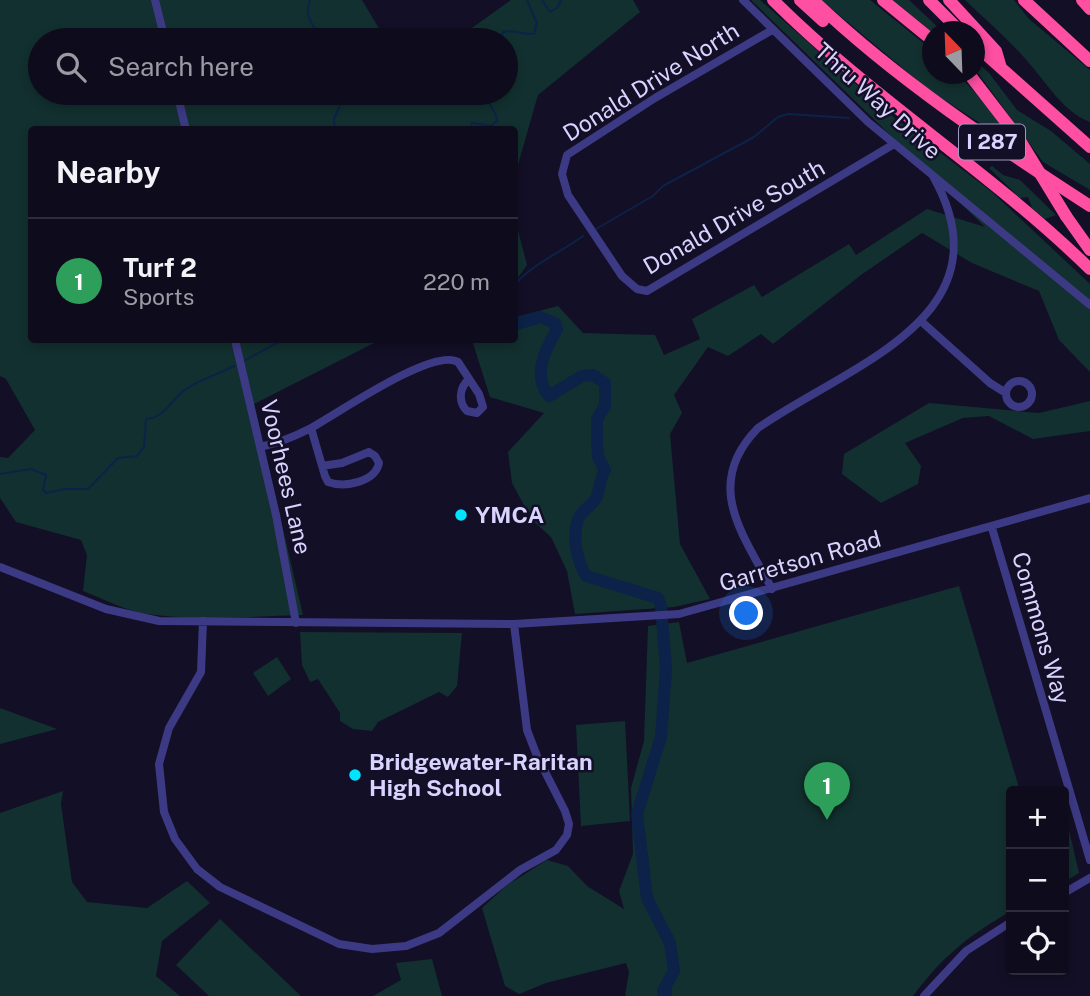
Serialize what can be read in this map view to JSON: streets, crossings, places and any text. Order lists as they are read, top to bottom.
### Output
{
  "streets": {
    "highway": ["I 287"],
    "street": [
      "Donald Drive North",
      "Thru Way Drive",
      "Donald Drive South",
      "Voorhees Lane",
      "Garretson Road",
      "Commons Way"
    ]
  },
  "crossings": [
    ["Donald Drive North", "Thru Way Drive"],
    ["Donald Drive North", "Donald Drive South"],
    ["Thru Way Drive", "Donald Drive South"],
    ["Voorhees Lane", "Garretson Road"],
    ["Garretson Road", "Commons Way"]
  ],
  "places": ["YMCA", "Bridgewater-Raritan High School"],
  "north": "top left",
  "page": {
    "search": "Search here",
    "heading": "Nearby",
    "list": [
      {
        "mark": "1",
        "name": "Turf 2",
        "note": "Sports",
        "value": "220 m"
      }
    ],
    "pins": "1",
    "map_buttons": ["+", "−"]
  }
}
